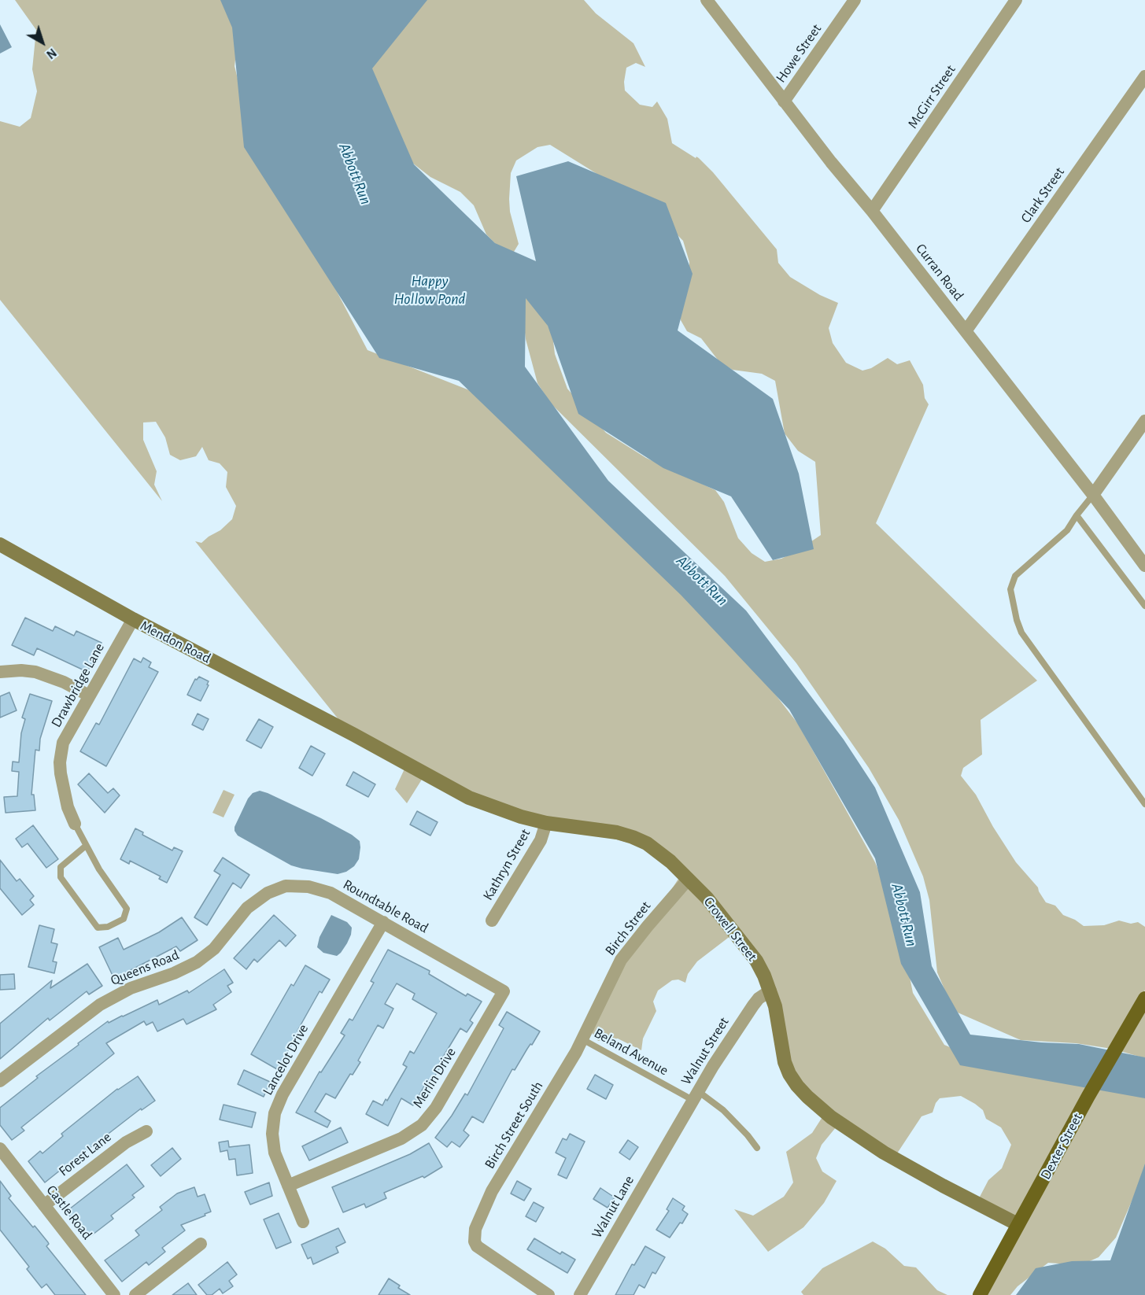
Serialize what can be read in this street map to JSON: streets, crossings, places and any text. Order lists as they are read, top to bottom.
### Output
{
  "streets": {
    "main road": ["Dexter Street"],
    "street": [
      "Howe Street",
      "McGirr Street",
      "Clark Street",
      "Curran Road",
      "Mendon Road",
      "Drawbridge Lane",
      "Kathryn Street",
      "Roundtable Road",
      "Birch Street",
      "Crowell Street",
      "Queens Road",
      "Walnut Street",
      "Lancelot Drive",
      "Merlin Drive",
      "Birch Street South",
      "Forest Lane",
      "Walnut Lane",
      "Castle Road"
    ],
    "lane": ["Beland Avenue"]
  },
  "crossings": [
    ["Howe Street", "Curran Road"],
    ["McGirr Street", "Curran Road"],
    ["Clark Street", "Curran Road"],
    ["Mendon Road", "Drawbridge Lane"],
    ["Mendon Road", "Crowell Street"],
    ["Kathryn Street", "Crowell Street"],
    ["Roundtable Road", "Queens Road"],
    ["Roundtable Road", "Lancelot Drive"],
    ["Roundtable Road", "Merlin Drive"],
    ["Birch Street", "Crowell Street"],
    ["Birch Street", "Beland Avenue"],
    ["Birch Street", "Birch Street South"],
    ["Crowell Street", "Walnut Street"],
    ["Crowell Street", "Dexter Street"],
    ["Walnut Street", "Beland Avenue"],
    ["Walnut Street", "Walnut Lane"],
    ["Beland Avenue", "Birch Street South"],
    ["Lancelot Drive", "Merlin Drive"],
    ["Forest Lane", "Castle Road"]
  ],
  "water": ["Abbott Run", "Happy Hollow Pond"],
  "north": "bottom right"
}
